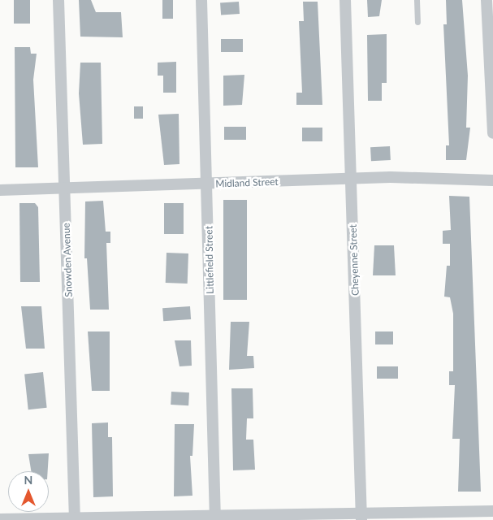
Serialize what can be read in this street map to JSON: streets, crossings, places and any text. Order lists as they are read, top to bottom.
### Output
{
  "streets": {
    "street": [
      "Midland Street",
      "Snowden Avenue",
      "Littlefield Street",
      "Cheyenne Street"
    ]
  },
  "crossings": [
    ["Midland Street", "Snowden Avenue"],
    ["Midland Street", "Littlefield Street"],
    ["Midland Street", "Cheyenne Street"]
  ],
  "north": "top"
}
